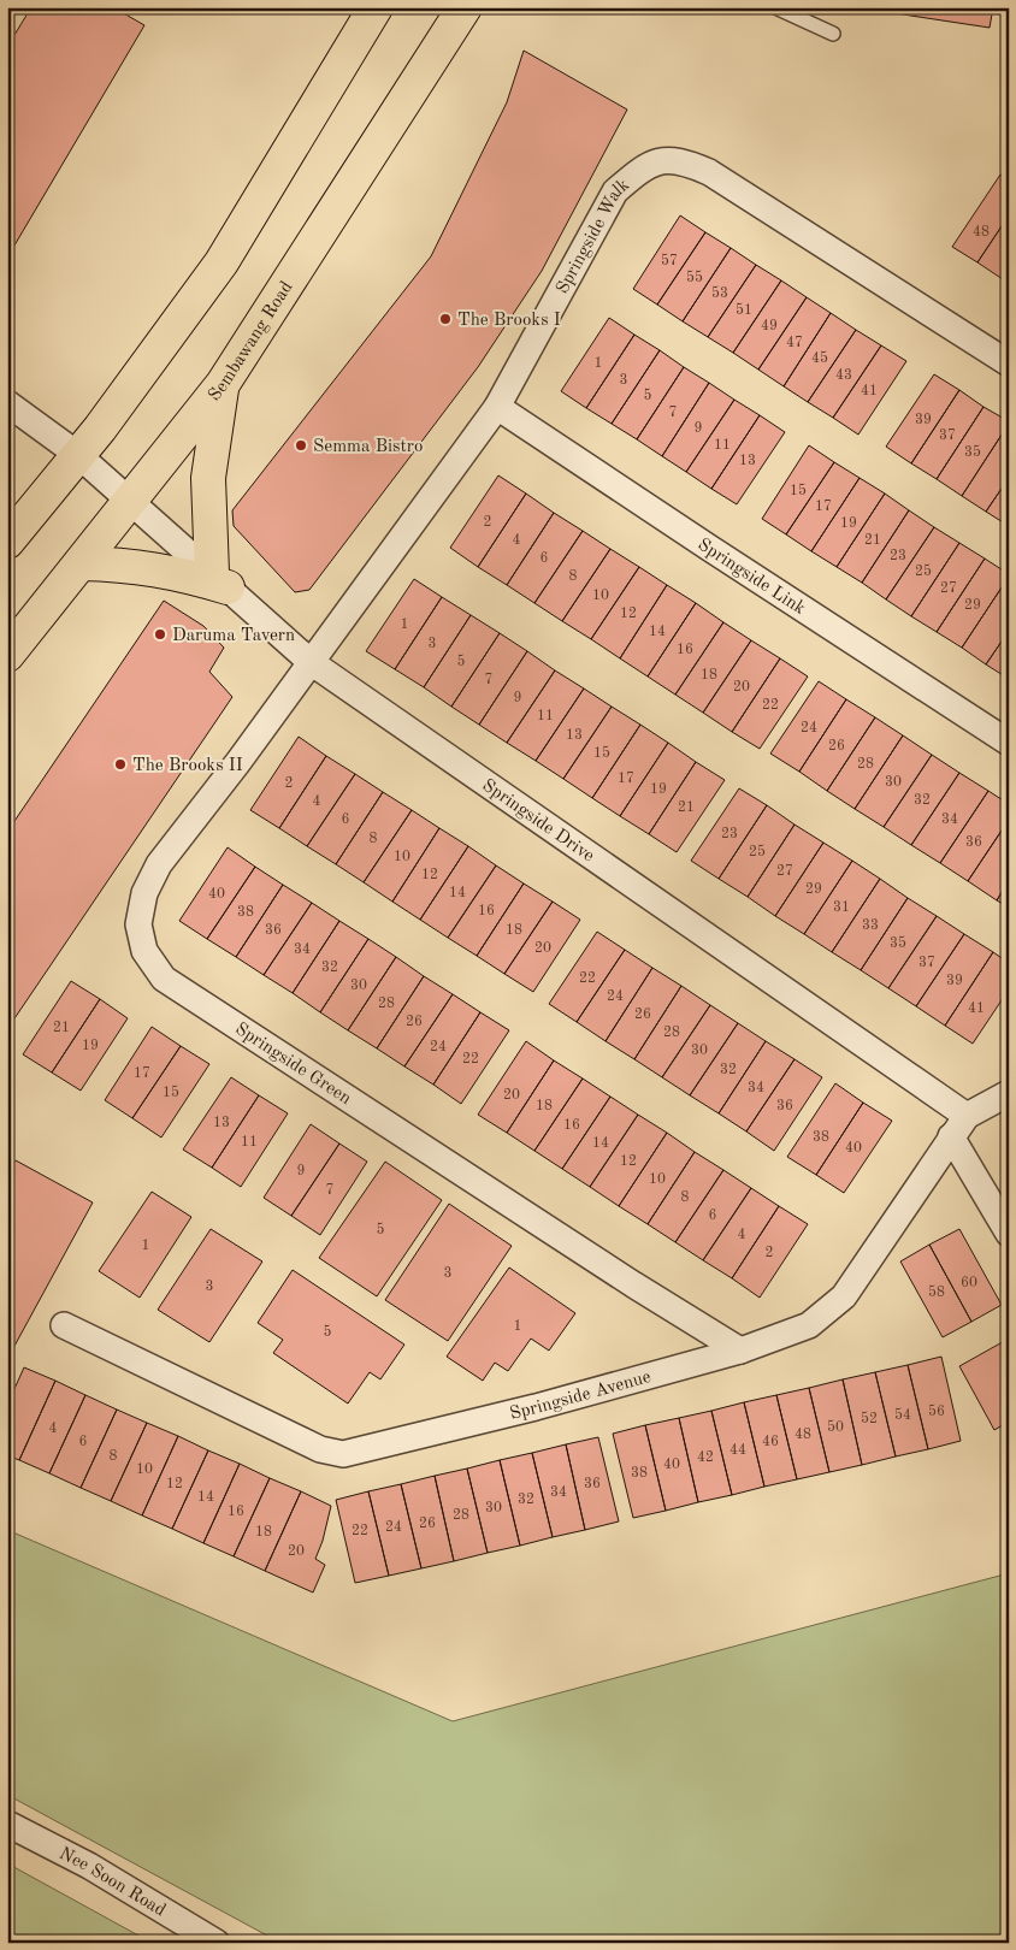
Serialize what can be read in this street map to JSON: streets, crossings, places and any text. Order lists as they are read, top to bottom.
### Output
{
  "streets": {
    "main road": ["Sembawang Road"],
    "street": [
      "Springside Walk",
      "Springside Link",
      "Springside Drive",
      "Springside Green",
      "Springside Avenue",
      "Nee Soon Road"
    ]
  },
  "crossings": [
    ["Springside Walk", "Springside Link"],
    ["Springside Walk", "Springside Drive"],
    ["Springside Walk", "Springside Green"],
    ["Sembawang Road", "Springside Drive"],
    ["Springside Drive", "Springside Green"],
    ["Springside Drive", "Springside Avenue"],
    ["Springside Green", "Springside Avenue"]
  ],
  "places": [
    "The Brooks I",
    "Semma Bistro",
    "Daruma Tavern",
    "The Brooks II"
  ],
  "house_numbers": [
    "48",
    "57",
    "55",
    "53",
    "51",
    "49",
    "47",
    "45",
    "1",
    "43",
    "3",
    "41",
    "5",
    "7",
    "39",
    "9",
    "37",
    "11",
    "35",
    "13",
    "15",
    "17",
    "2",
    "19",
    "4",
    "21",
    "23",
    "6",
    "25",
    "8",
    "27",
    "10",
    "29",
    "12",
    "1",
    "14",
    "3",
    "16",
    "5",
    "18",
    "7",
    "20",
    "9",
    "22",
    "11",
    "24",
    "13",
    "26",
    "15",
    "28",
    "17",
    "30",
    "2",
    "19",
    "32",
    "4",
    "21",
    "6",
    "34",
    "23",
    "8",
    "36",
    "25",
    "10",
    "27",
    "12",
    "29",
    "14",
    "40",
    "31",
    "16",
    "38",
    "33",
    "36",
    "18",
    "35",
    "20",
    "34",
    "37",
    "32",
    "22",
    "39",
    "30",
    "24",
    "28",
    "41",
    "26",
    "26",
    "21",
    "28",
    "19",
    "24",
    "30",
    "22",
    "32",
    "17",
    "34",
    "15",
    "20",
    "18",
    "36",
    "13",
    "16",
    "38",
    "11",
    "14",
    "40",
    "12",
    "9",
    "10",
    "7",
    "8",
    "6",
    "5",
    "4",
    "1",
    "2",
    "3",
    "60",
    "3",
    "58",
    "1",
    "5",
    "56",
    "54",
    "52",
    "50",
    "4",
    "48",
    "6",
    "46",
    "44",
    "8",
    "42",
    "40",
    "10",
    "38",
    "12",
    "36",
    "34",
    "14",
    "32",
    "30",
    "16",
    "28",
    "26",
    "24",
    "22",
    "18",
    "20"
  ]
}
